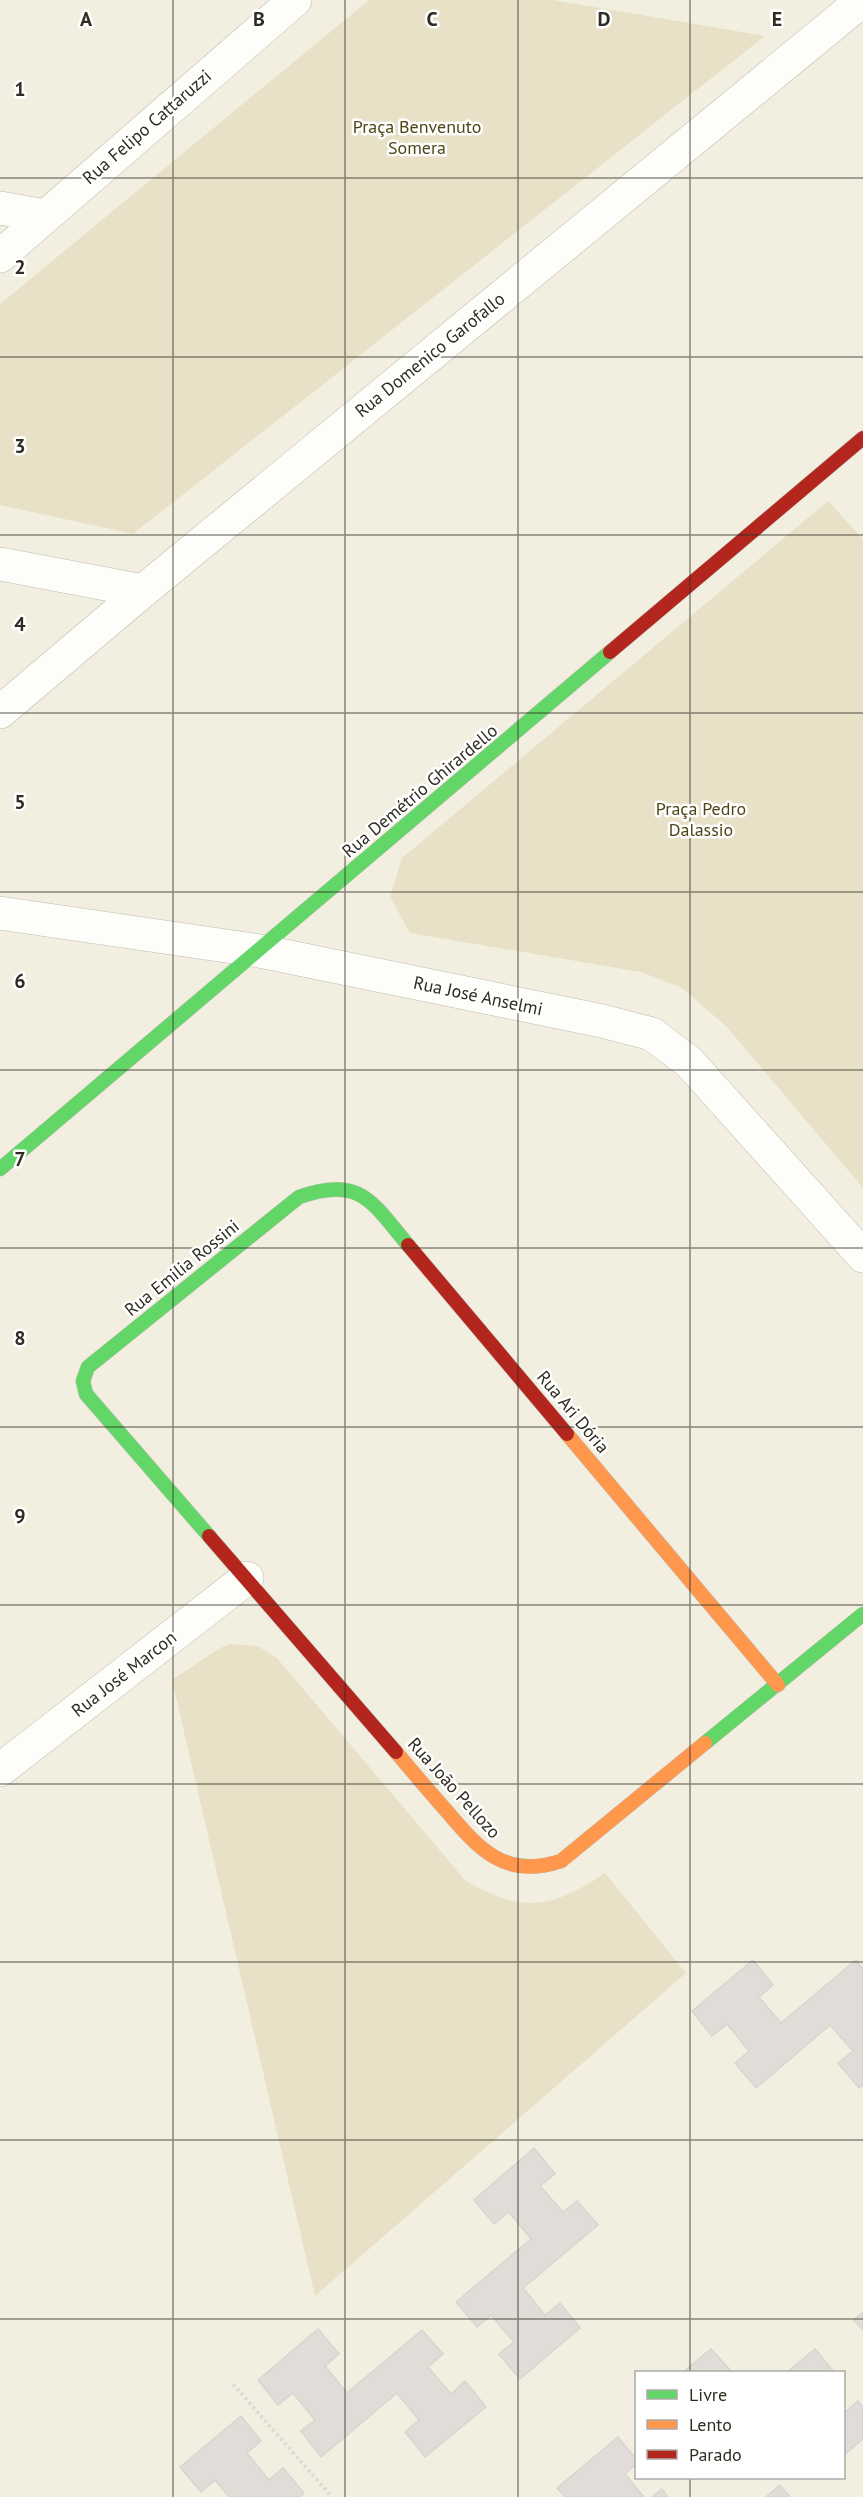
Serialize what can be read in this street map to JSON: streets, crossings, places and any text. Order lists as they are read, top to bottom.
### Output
{
  "streets": {
    "street": [
      "Rua Felipo Cattaruzzi",
      "Rua Domenico Garofallo",
      "Rua Demétrio Ghirardello",
      "Rua José Anselmi",
      "Rua Emilia Rossini",
      "Rua Ari Dória",
      "Rua José Marcon",
      "Rua João Pellozo"
    ]
  },
  "crossings": [
    ["Rua Demétrio Ghirardello", "Rua José Anselmi"],
    ["Rua Emilia Rossini", "Rua Ari Dória"],
    ["Rua Emilia Rossini", "Rua João Pellozo"],
    ["Rua Ari Dória", "Rua João Pellozo"],
    ["Rua José Marcon", "Rua João Pellozo"]
  ],
  "parks": ["Praça Benvenuto Somera", "Praça Pedro Dalassio"],
  "legend": ["Livre", "Lento", "Parado"],
  "grid": {
    "columns": [
      "A",
      "B",
      "C",
      "D",
      "E"
    ],
    "rows": [
      "1",
      "2",
      "3",
      "4",
      "5",
      "6",
      "7",
      "8",
      "9"
    ]
  }
}
